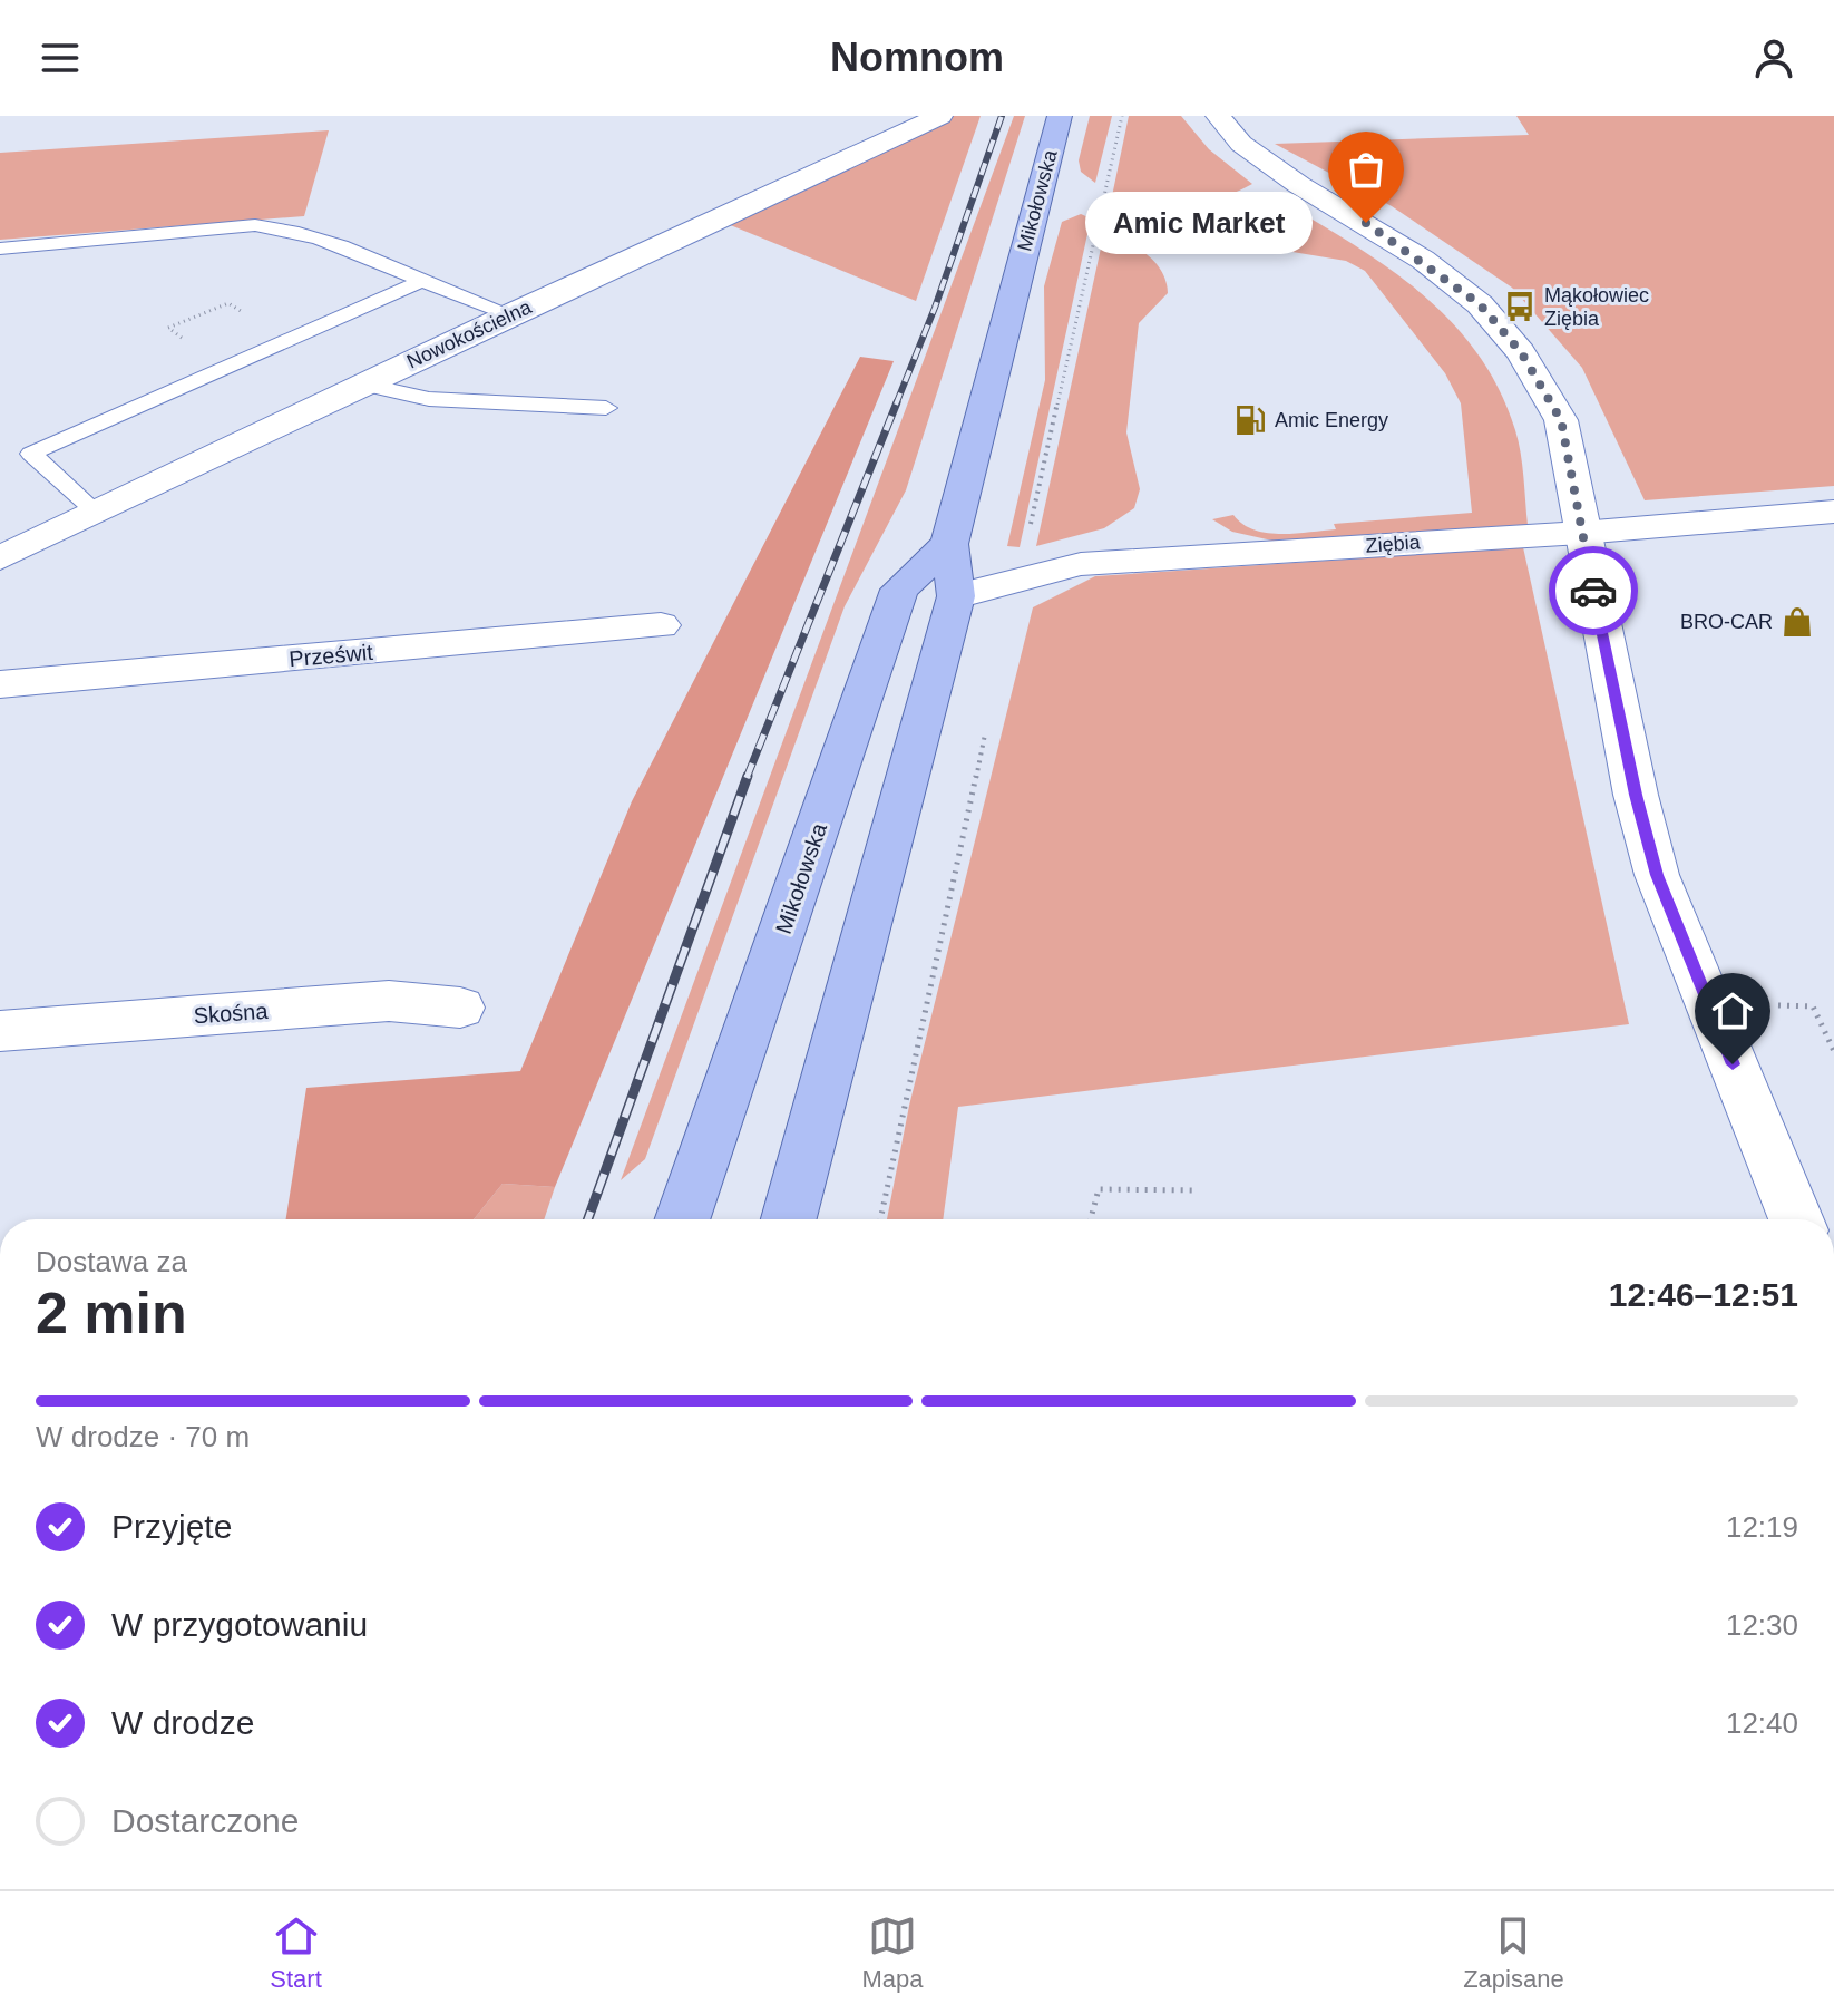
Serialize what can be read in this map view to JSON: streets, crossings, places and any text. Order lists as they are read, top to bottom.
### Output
{
  "streets": {
    "main road": ["Mikołowska"],
    "street": [
      "Nowokościelna",
      "Ziębia",
      "Prześwit",
      "Skośna"
    ]
  },
  "crossings": [
    ["Mikołowska", "Ziębia"]
  ],
  "places": {
    "other": ["Amic Market"],
    "bus stop": ["Mąkołowiec Ziębia"],
    "fuel station": ["Amic Energy"],
    "shop": ["BRO-CAR"]
  },
  "page": {
    "header": "Nomnom",
    "bubble": "Amic Market",
    "heading": ["2 min", "Dostawa za", "12:46–12:51"],
    "bar": "W drodze · 70 m",
    "list": [
      ["Przyjęte", "12:19"],
      ["W przygotowaniu", "12:30"],
      ["W drodze", "12:40"],
      "Dostarczone"
    ],
    "tabs": ["Start", "Mapa", "Zapisane"]
  }
}
